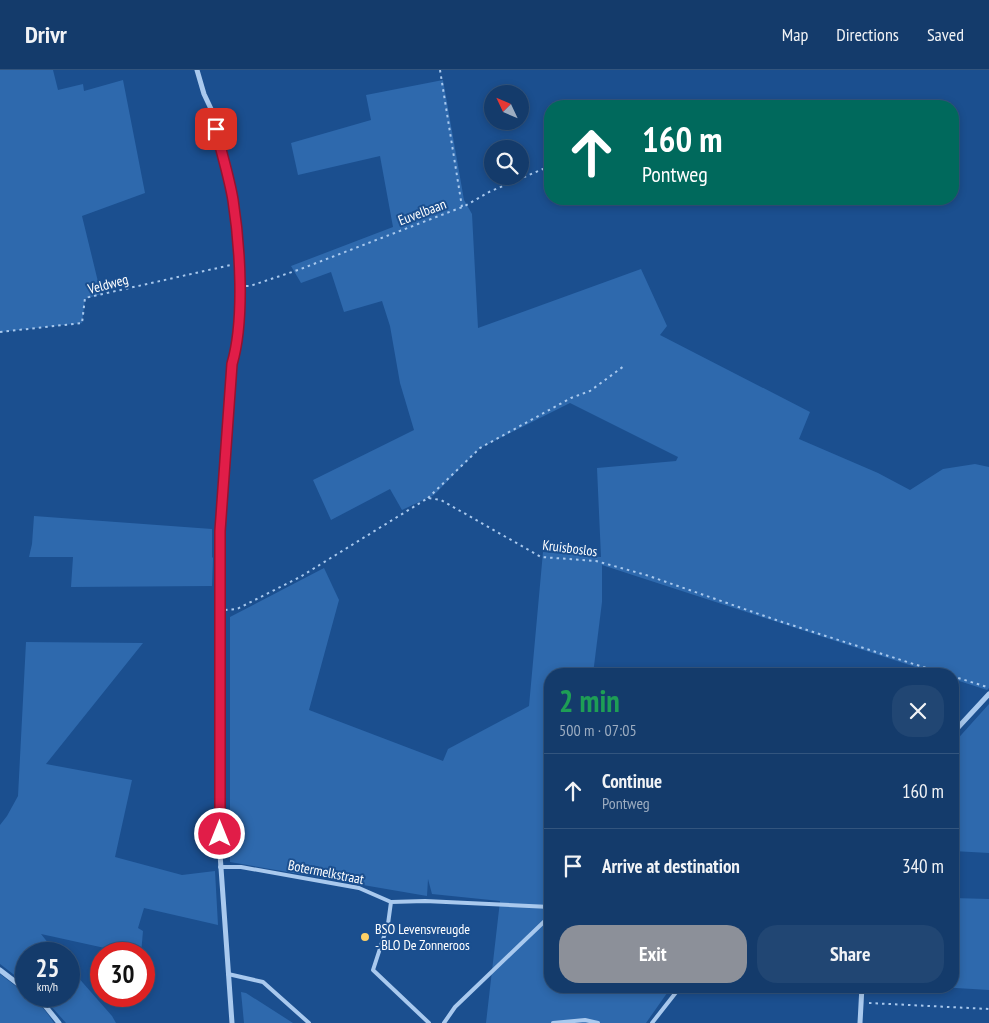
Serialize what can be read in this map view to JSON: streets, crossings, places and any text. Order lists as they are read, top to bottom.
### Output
{
  "streets": {
    "lane": ["Botermelkstraat"],
    "path": ["Euvelbaan", "Veldweg", "Kruisboslos"]
  },
  "places": ["BSO Levensvreugde - BLO De Zonneroos"],
  "north": "top left",
  "page": {
    "header": "Drivr",
    "nav": ["Map", "Directions", "Saved"],
    "turn": ["160 m", "Pontweg"],
    "heading": ["2 min", "500 m · 07:05"],
    "list": [
      {
        "name": "Continue",
        "note": "Pontweg",
        "value": "160 m"
      },
      {
        "name": "Arrive at destination",
        "value": "340 m"
      }
    ],
    "buttons": ["Exit", "Share"],
    "speed": "25 km/h",
    "limit": "30"
  }
}
